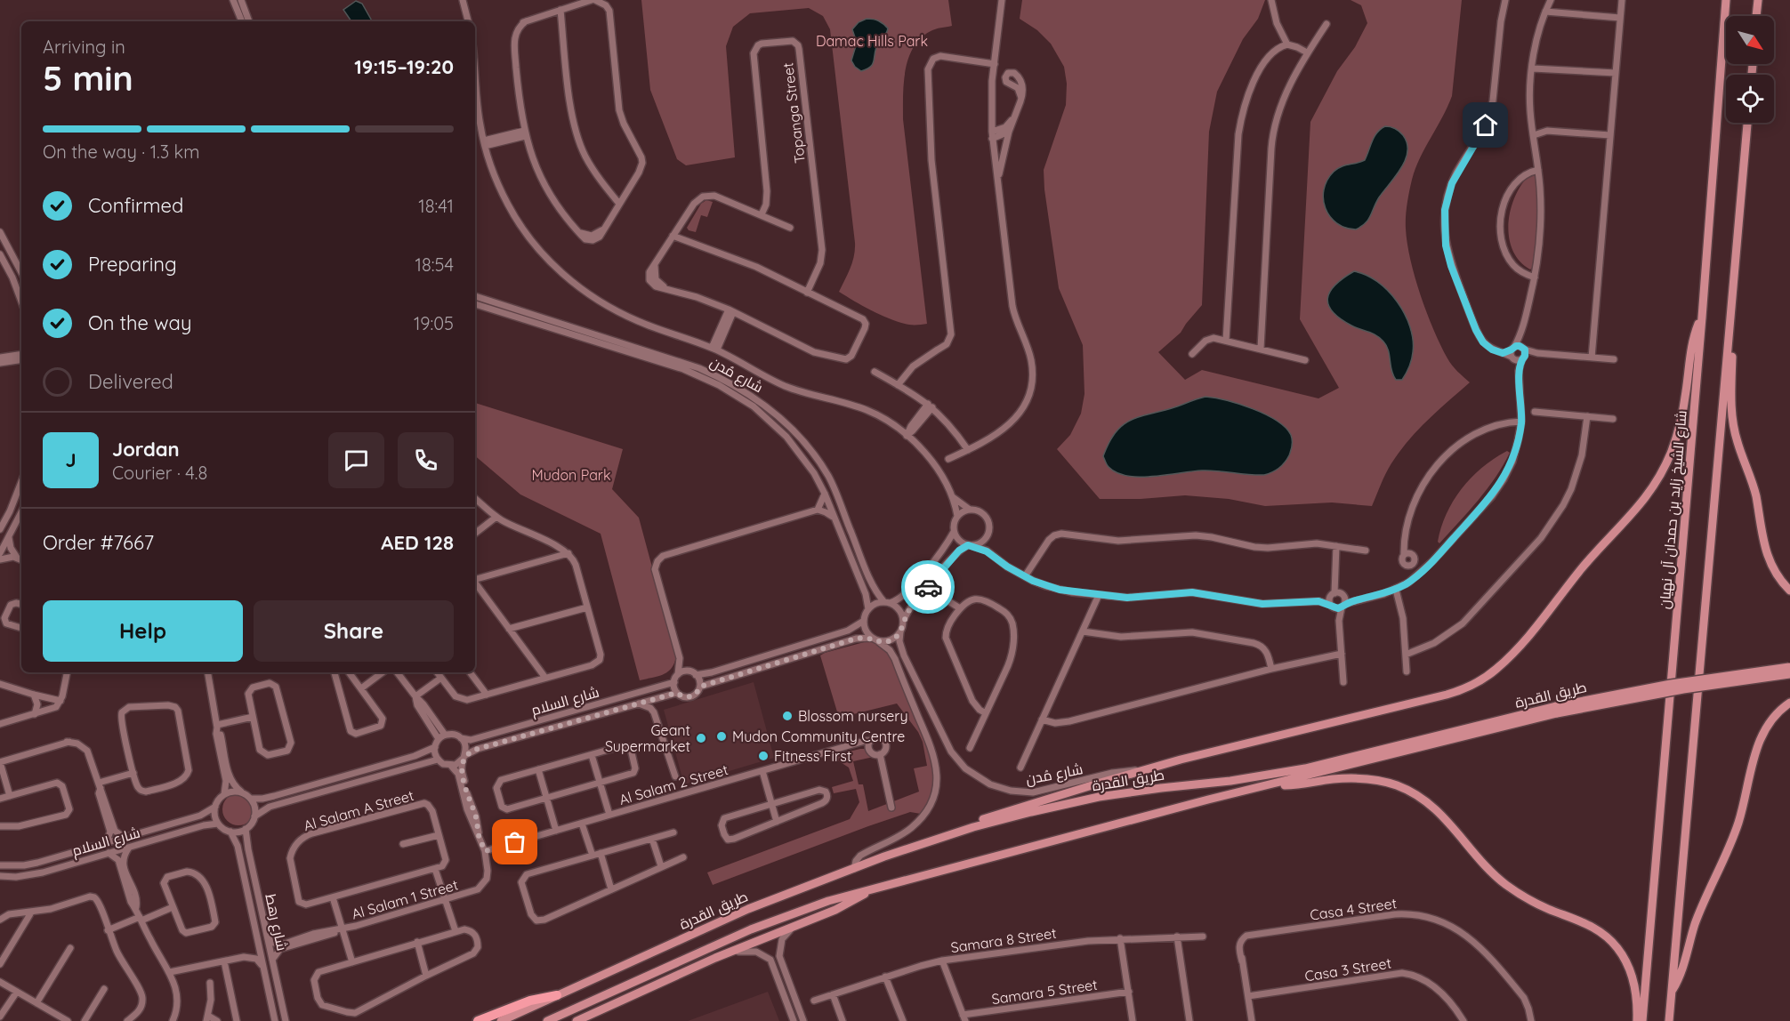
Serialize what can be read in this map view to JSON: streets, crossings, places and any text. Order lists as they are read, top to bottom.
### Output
{
  "streets": {
    "main road": ["شارع الشيخ زايد بن حمدان آل نهيان", "طريق القدرة"],
    "street": [
      "Topanga Street",
      "شارع مُدن",
      "شارع السلام",
      "Al Salam 2 Street",
      "Al Salam A Street",
      "Al Salam 1 Street",
      "Casa 4 Street",
      "شارع رهط",
      "Samara 8 Street",
      "Casa 3 Street",
      "Samara 5 Street"
    ]
  },
  "crossings": [
    ["شارع السلام", "Al Salam 1 Street"],
    ["شارع السلام", "شارع رهط"],
    ["Al Salam 2 Street", "Al Salam 1 Street"],
    ["Al Salam 1 Street", "شارع رهط"],
    ["Casa 4 Street", "Casa 3 Street"]
  ],
  "parks": ["Damac Hills Park", "Mudon Park"],
  "places": [
    "Blossom nursery",
    "Mudon Community Centre",
    "Geant Supermarket",
    "Fitness First"
  ],
  "north": "bottom right",
  "page": {
    "heading": ["5 min", "Arriving in", "19:15–19:20"],
    "panel": [
      "Jordan",
      "Courier · 4.8",
      "Order #7667",
      "AED 128"
    ],
    "bar": "On the way · 1.3 km",
    "list": [
      ["Confirmed", "18:41"],
      ["Preparing", "18:54"],
      ["On the way", "19:05"],
      "Delivered"
    ],
    "round": "J",
    "buttons": ["Help", "Share"]
  }
}
